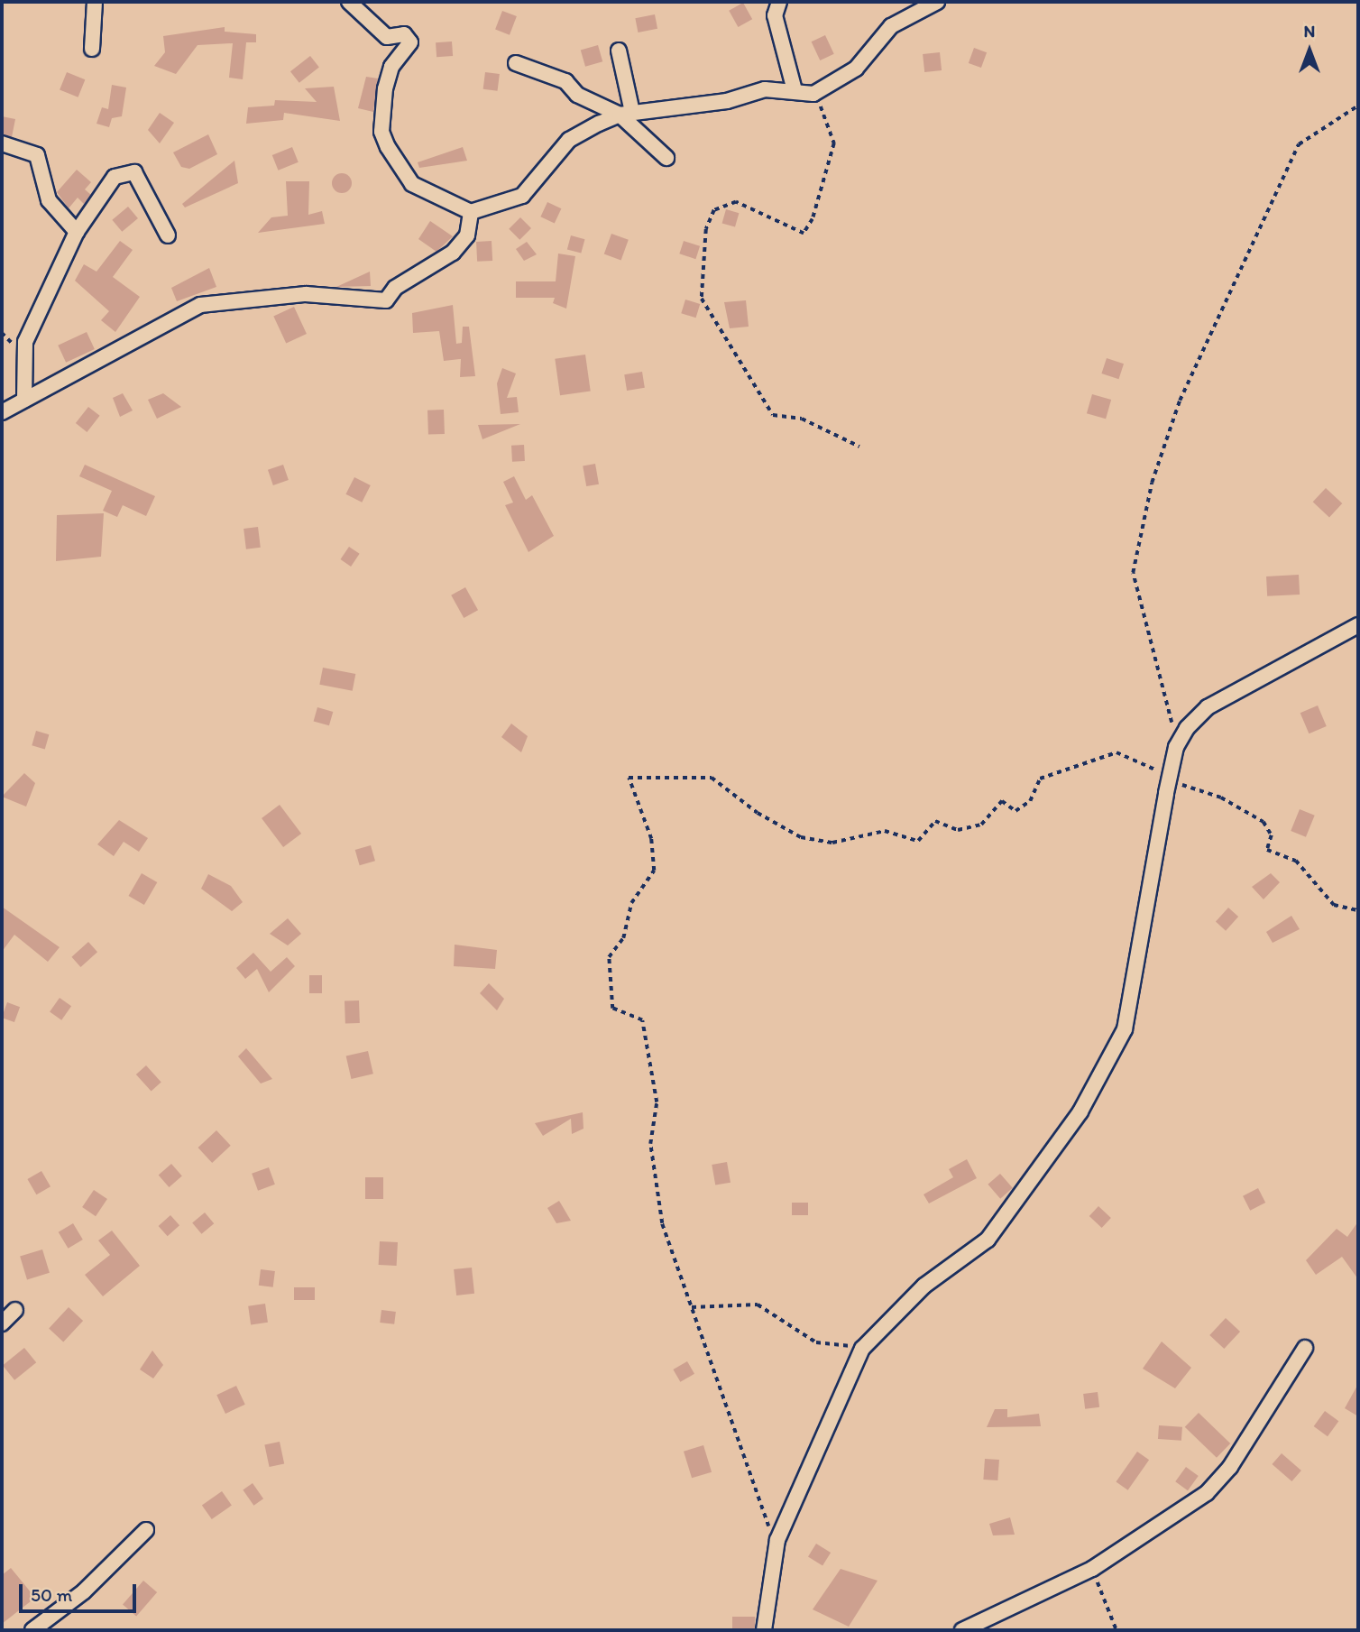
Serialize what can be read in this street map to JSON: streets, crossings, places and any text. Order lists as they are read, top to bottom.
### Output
{
  "scale_bar": "50 m",
  "north": "top"
}
